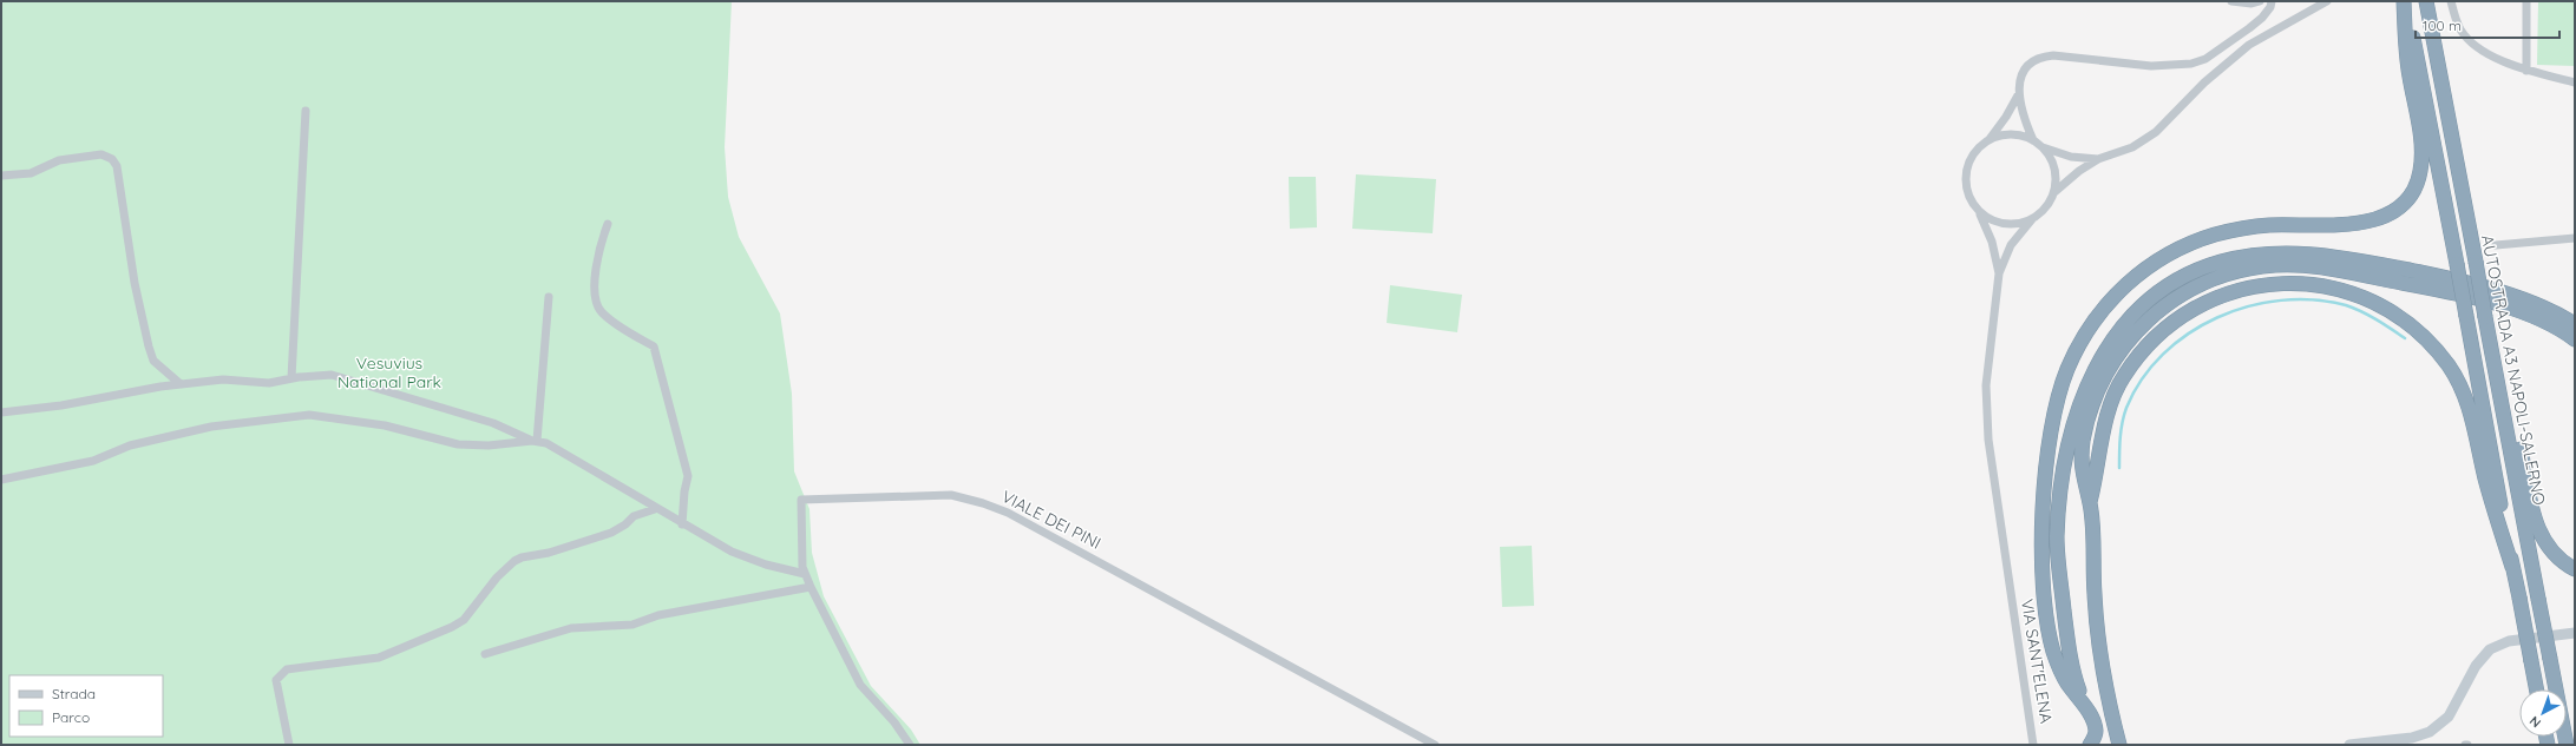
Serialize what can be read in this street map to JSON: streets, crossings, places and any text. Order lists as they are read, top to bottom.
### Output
{
  "streets": {
    "highway": ["AUTOSTRADA A3 NAPOLI-SALERNO"],
    "street": ["VIALE DEI PINI", "VIA SANT'ELENA"]
  },
  "parks": ["Vesuvius National Park"],
  "legend": ["Strada", "Parco"],
  "scale_bar": "100 m",
  "north": "bottom left"
}
